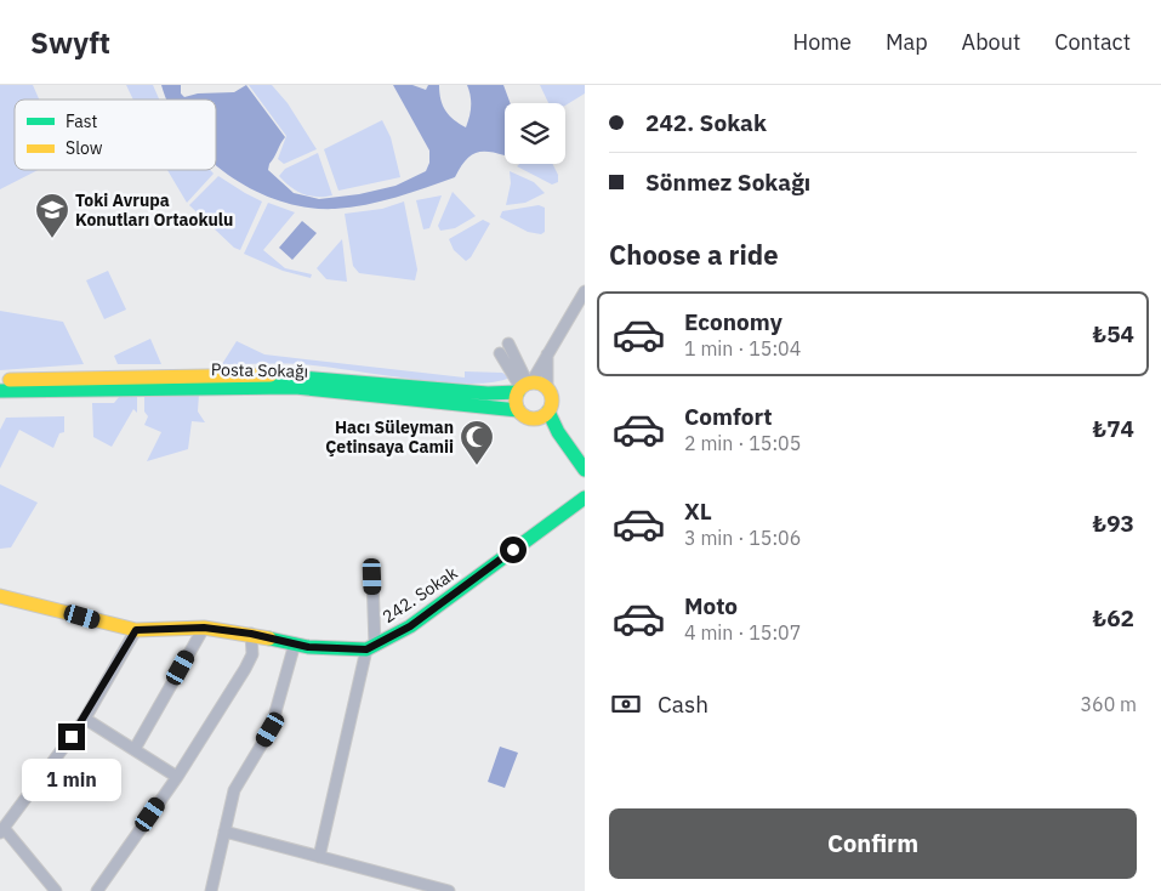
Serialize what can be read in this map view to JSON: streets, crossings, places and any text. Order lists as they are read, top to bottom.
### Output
{
  "streets": {
    "street": ["Posta Sokağı", "242. Sokak"]
  },
  "places": {
    "school or university": ["Toki Avrupa Konutları Ortaokulu"],
    "mosque": ["Hacı Süleyman Çetinsaya Camii"]
  },
  "legend": ["Fast", "Slow"],
  "page": {
    "header": "Swyft",
    "nav": [
      "Home",
      "Map",
      "About",
      "Contact"
    ],
    "banner": ["242. Sokak", "Sönmez Sokağı"],
    "heading": "Choose a ride",
    "list": [
      {
        "name": "Economy",
        "note": "1 min · 15:04",
        "value": "₺54"
      },
      {
        "name": "Comfort",
        "note": "2 min · 15:05",
        "value": "₺74"
      },
      {
        "name": "XL",
        "note": "3 min · 15:06",
        "value": "₺93"
      },
      {
        "name": "Moto",
        "note": "4 min · 15:07",
        "value": "₺62"
      }
    ],
    "pay": ["Cash", "360 m"],
    "bubble": "1 min",
    "buttons": "Confirm"
  }
}
